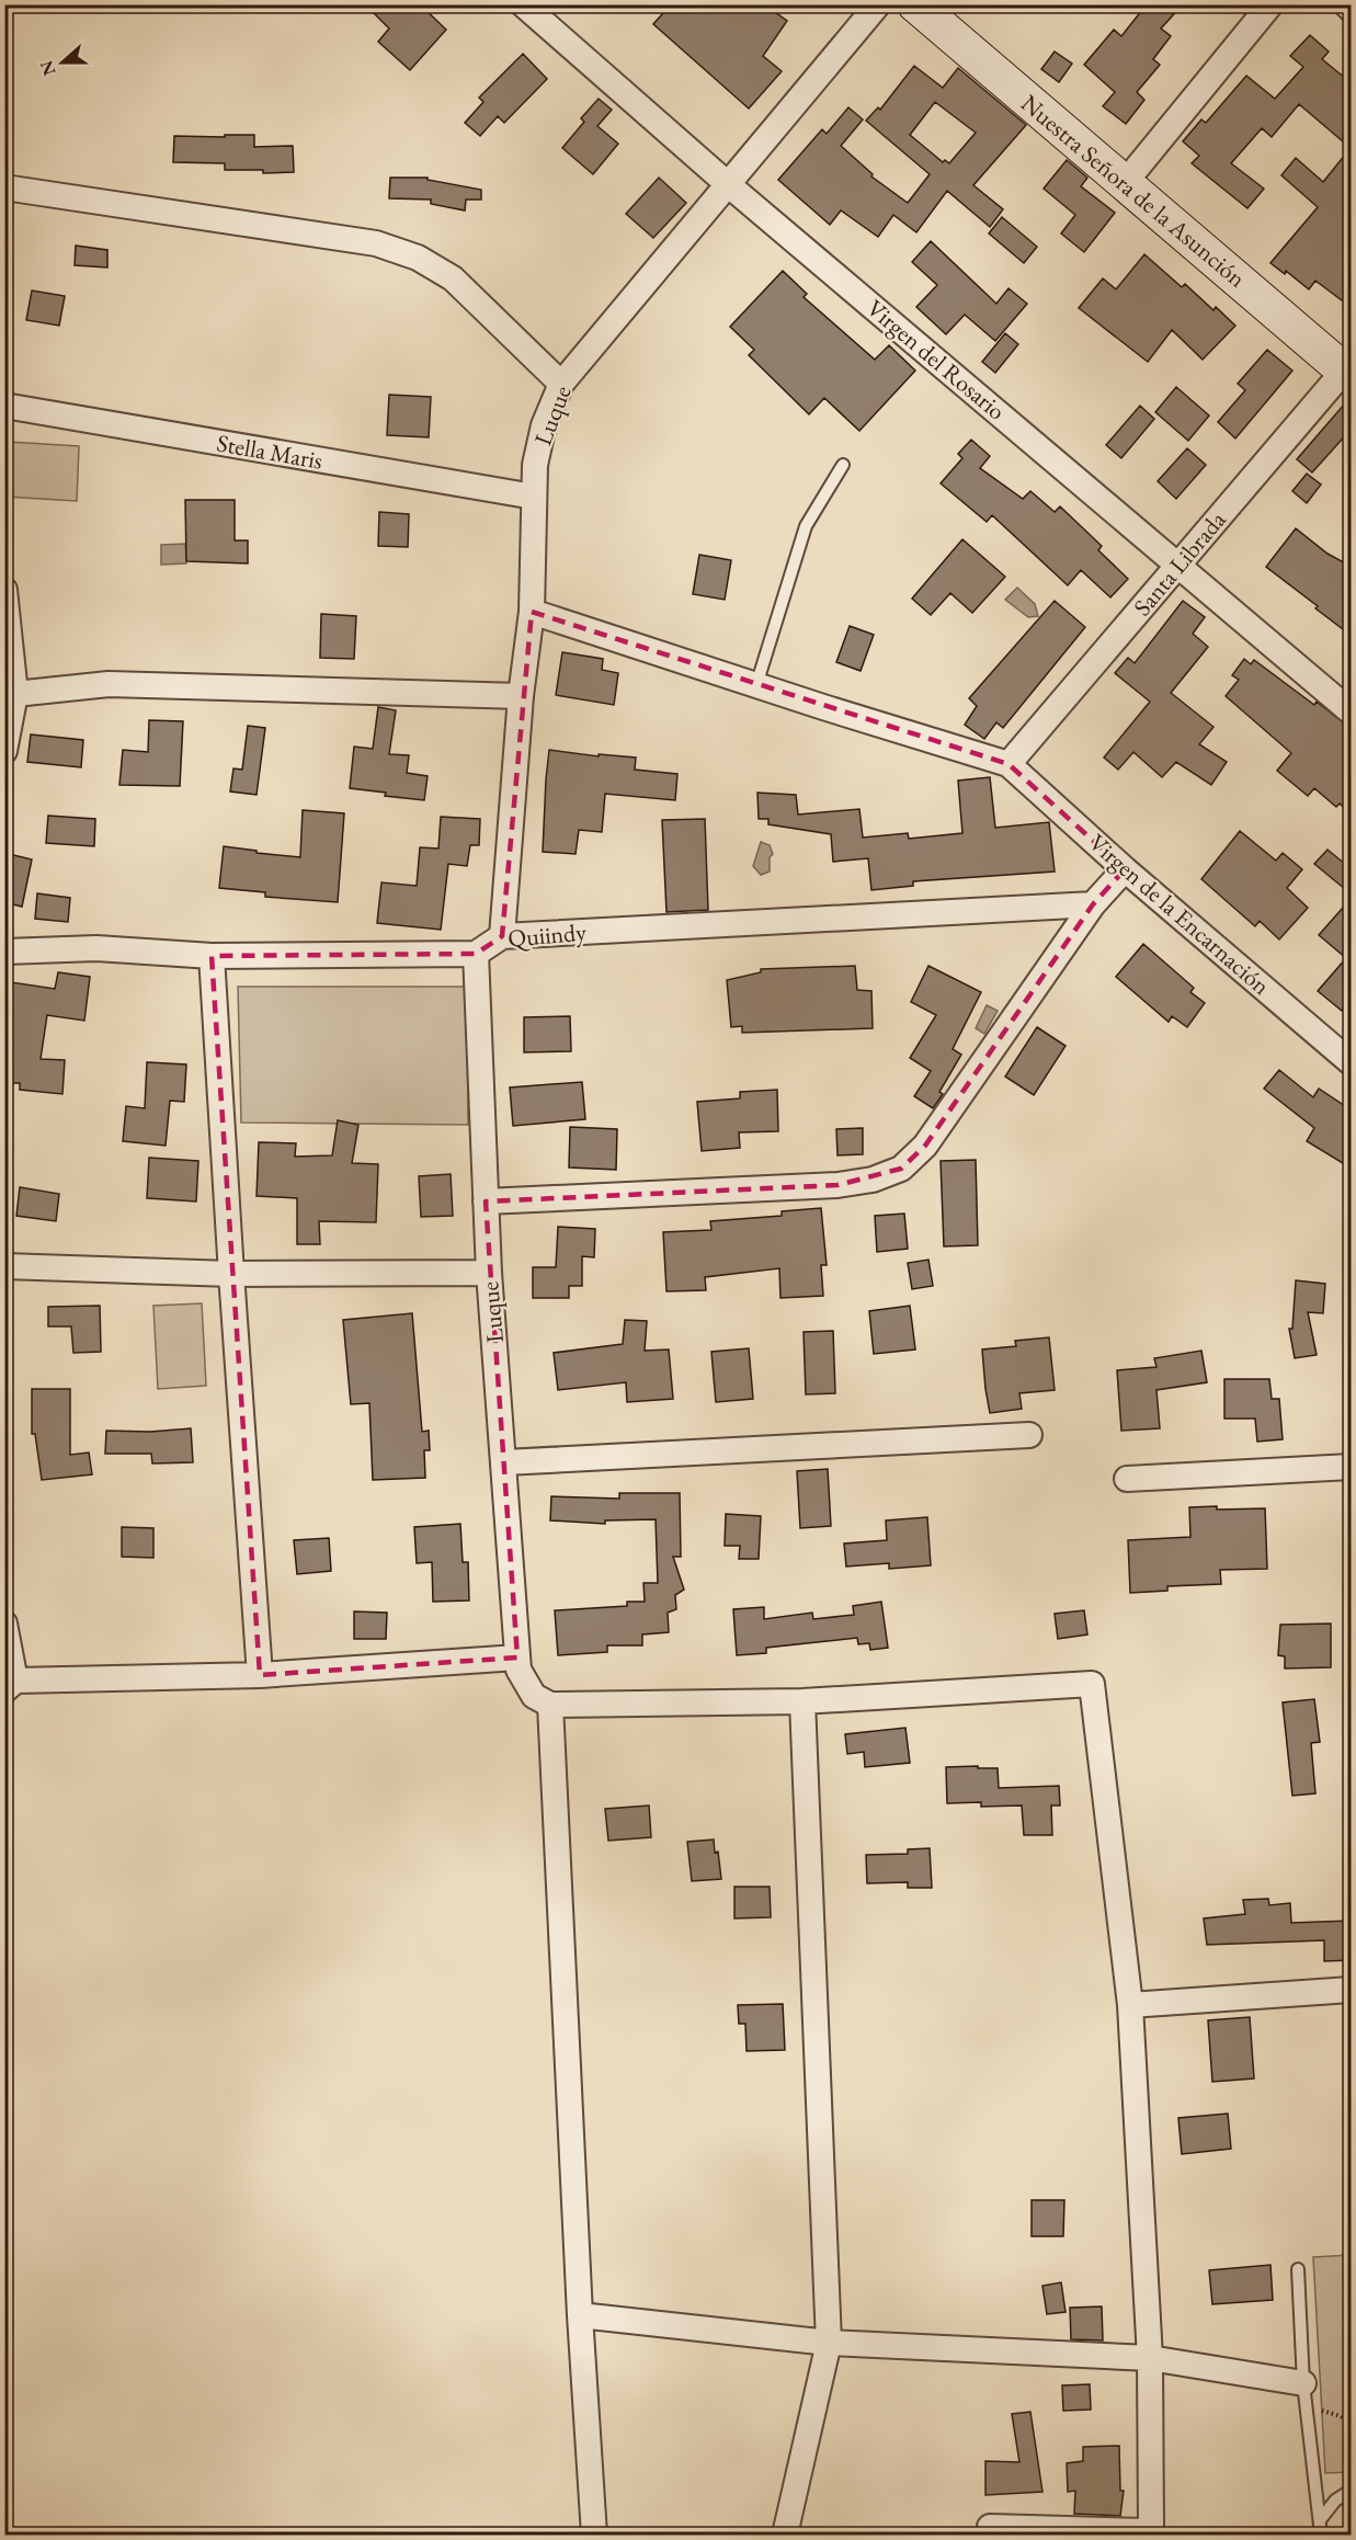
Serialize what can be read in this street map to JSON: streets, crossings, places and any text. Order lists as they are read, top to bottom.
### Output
{
  "streets": {
    "street": [
      "Nuestra Señora de la Asunción",
      "Virgen del Rosario",
      "Luque",
      "Stella Maris",
      "Santa Librada",
      "Virgen de la Encarnación",
      "Quiindy"
    ]
  },
  "crossings": [
    ["Nuestra Señora de la Asunción", "Santa Librada"],
    ["Virgen del Rosario", "Luque"],
    ["Virgen del Rosario", "Santa Librada"],
    ["Luque", "Stella Maris"],
    ["Luque", "Quiindy"],
    ["Santa Librada", "Virgen de la Encarnación"]
  ],
  "north": "left"
}
